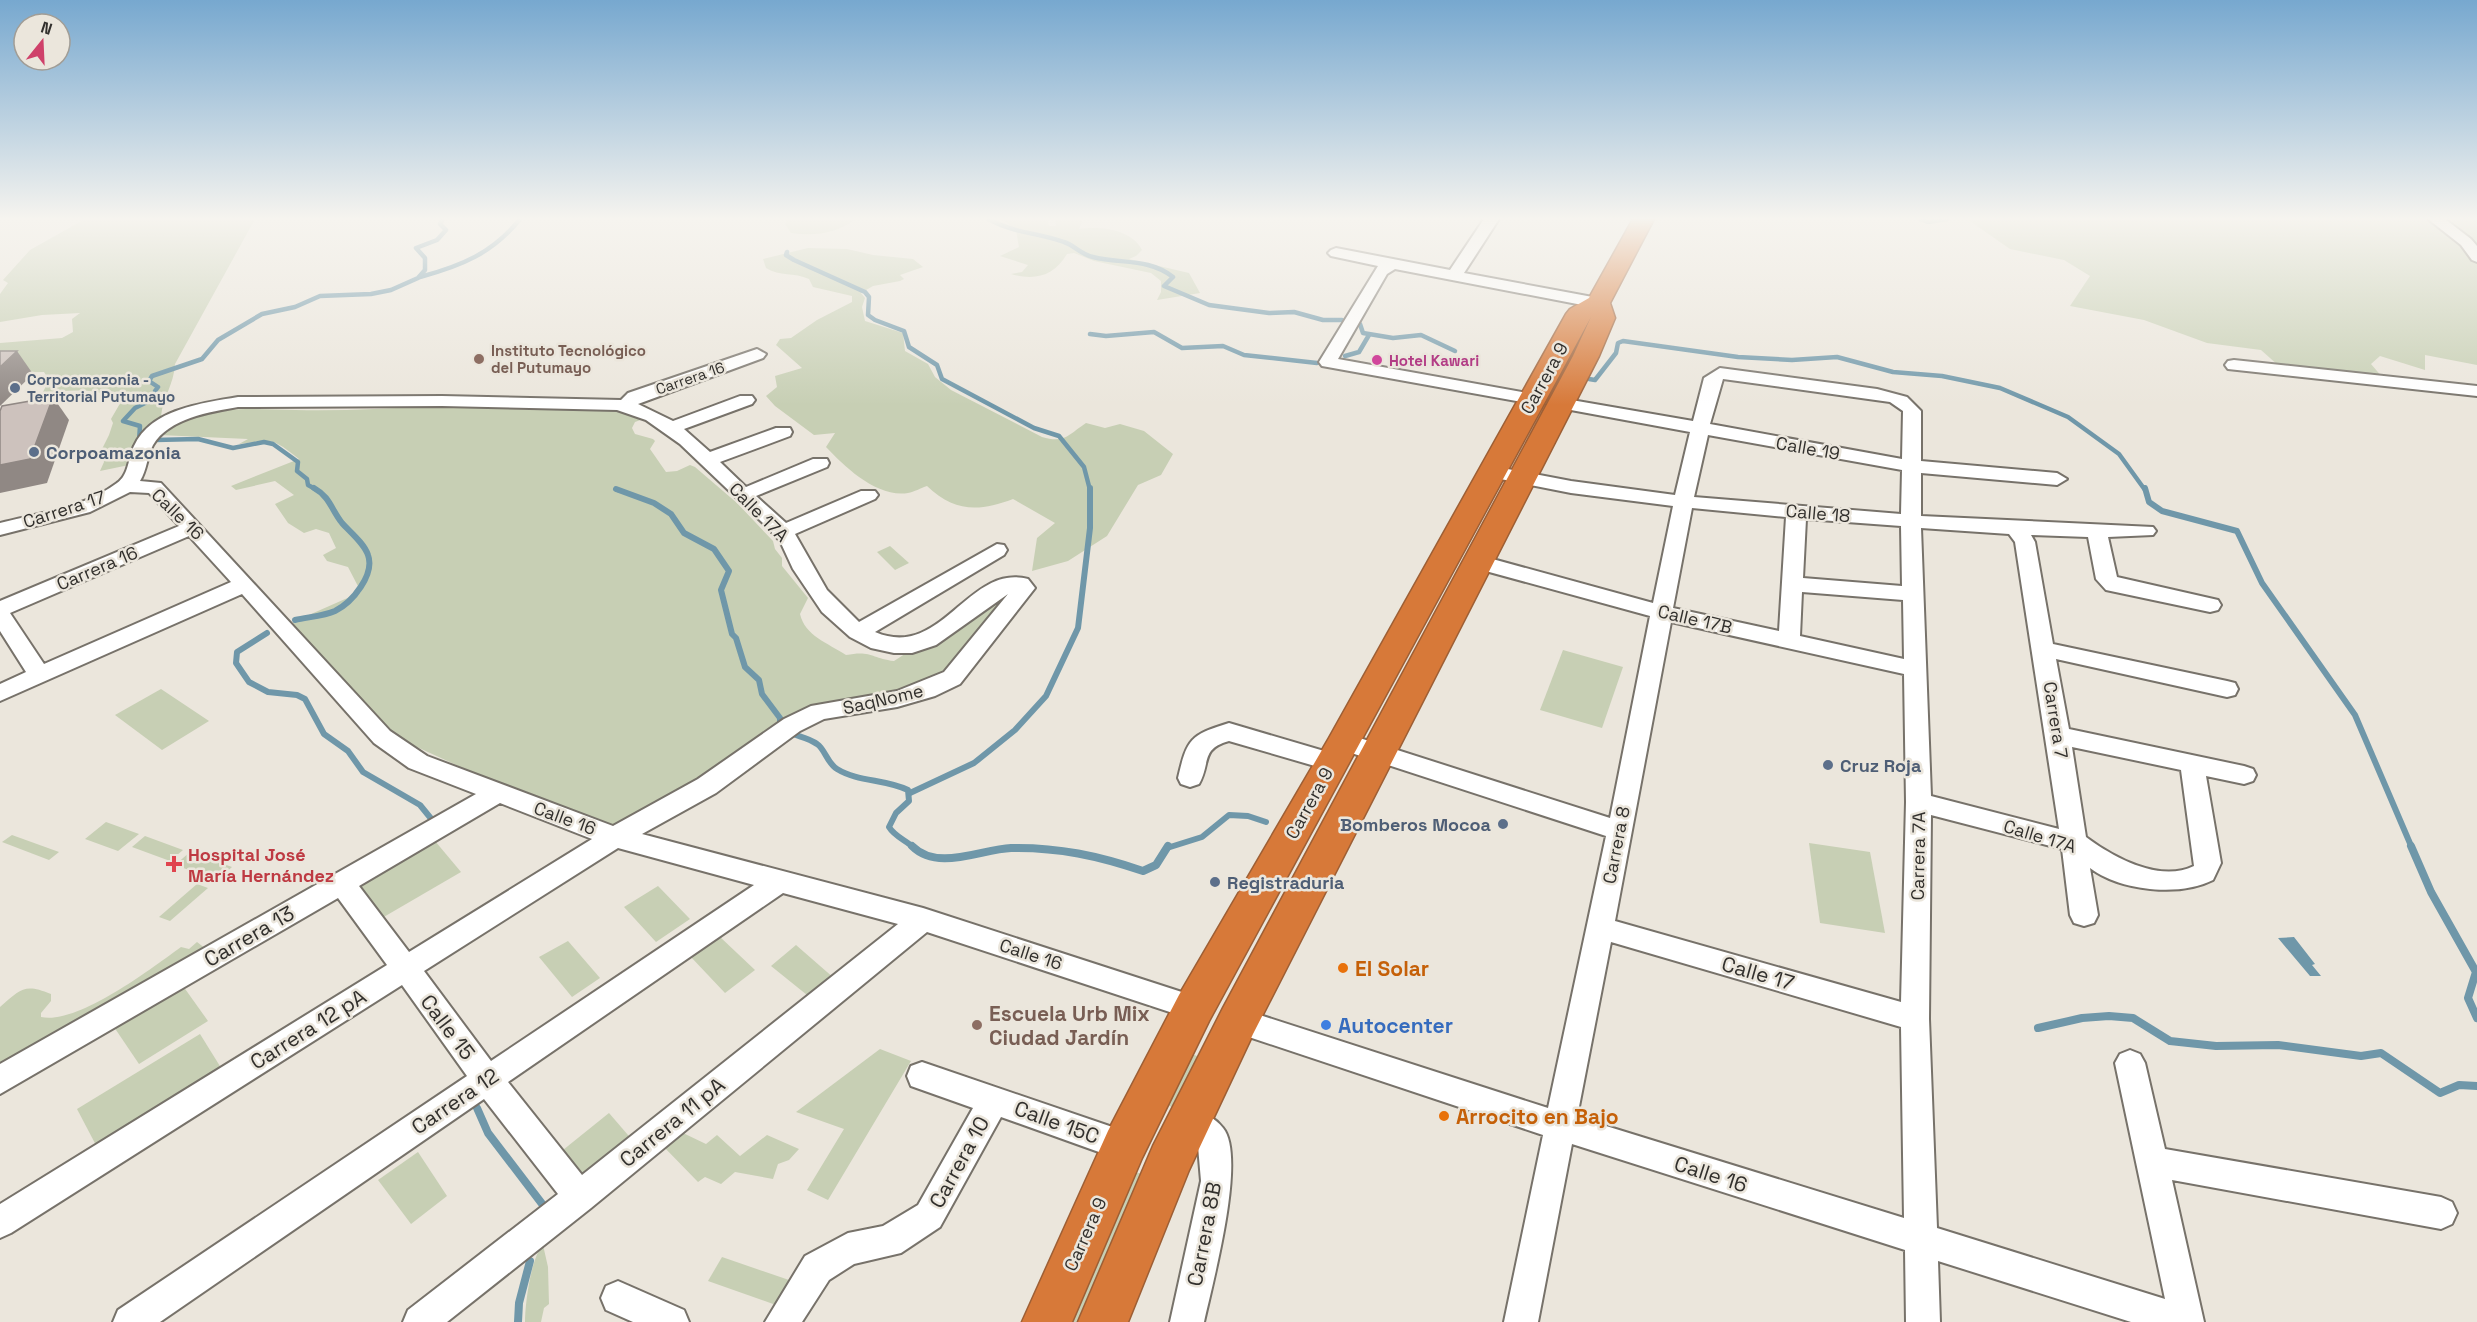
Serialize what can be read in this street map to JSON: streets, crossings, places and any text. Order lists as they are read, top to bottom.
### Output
{
  "streets": {
    "highway": ["Carrera 9"],
    "street": [
      "Carrera 16",
      "Calle 19",
      "Carrera 17",
      "Calle 17A",
      "Calle 18",
      "Calle 16",
      "Calle 17B",
      "SaqNome",
      "Carrera 7",
      "Carrera 8",
      "Carrera 7A",
      "Carrera 13",
      "Calle 17",
      "Calle 15",
      "Carrera 12 pA",
      "Carrera 12",
      "Carrera 11 pA",
      "Calle 15C",
      "Carrera 10",
      "Carrera 8B"
    ]
  },
  "crossings": [
    ["Carrera 16", "Calle 17A"],
    ["Carrera 16", "Calle 16"],
    ["Carrera 9", "Calle 19"],
    ["Carrera 9", "Calle 18"],
    ["Carrera 9", "Calle 16"],
    ["Carrera 9", "Calle 17B"],
    ["Carrera 9", "Calle 15C"],
    ["Carrera 9", "Carrera 8B"],
    ["Calle 19", "Carrera 8"],
    ["Calle 19", "Carrera 7A"],
    ["Carrera 17", "Calle 16"],
    ["Calle 17A", "Calle 16"],
    ["Calle 17A", "SaqNome"],
    ["Calle 17A", "Carrera 7"],
    ["Calle 17A", "Carrera 7A"],
    ["Calle 18", "Carrera 7"],
    ["Calle 18", "Carrera 8"],
    ["Calle 18", "Carrera 7A"],
    ["Calle 16", "SaqNome"],
    ["Calle 16", "Carrera 8"],
    ["Calle 16", "Carrera 7A"],
    ["Calle 16", "Carrera 13"],
    ["Calle 16", "Carrera 12 pA"],
    ["Calle 16", "Carrera 12"],
    ["Calle 16", "Carrera 11 pA"],
    ["Calle 17B", "Carrera 8"],
    ["Calle 17B", "Carrera 7A"],
    ["SaqNome", "Carrera 12 pA"],
    ["Carrera 8", "Carrera 7A"],
    ["Carrera 8", "Calle 17"],
    ["Carrera 7A", "Calle 17"],
    ["Carrera 13", "Calle 15"],
    ["Calle 15", "Carrera 12 pA"],
    ["Calle 15", "Carrera 12"],
    ["Calle 15", "Carrera 11 pA"],
    ["Calle 15C", "Carrera 10"]
  ],
  "places": {
    "other": [
      "Instituto Tecnológico del Putumayo",
      "Hotel Kawari",
      "Corpoamazonia - Territorial Putumayo",
      "Corpoamazonia",
      "Cruz Roja",
      "Bomberos Mocoa",
      "Registraduria",
      "El Solar",
      "Escuela Urb Mix Ciudad Jardín",
      "Autocenter",
      "Arrocito en Bajo"
    ],
    "health": ["Hospital José María Hernández"]
  },
  "north": "top"
}
